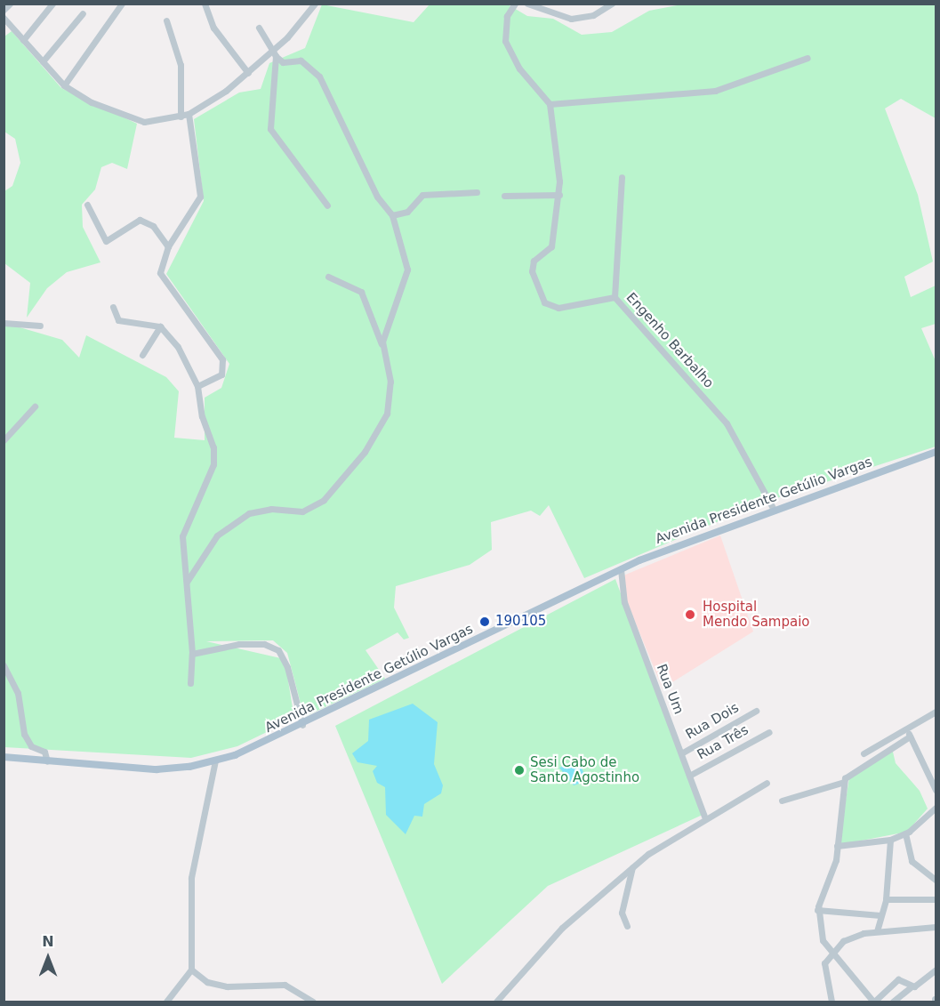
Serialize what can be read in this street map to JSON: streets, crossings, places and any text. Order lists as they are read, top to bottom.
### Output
{
  "streets": {
    "main road": ["Avenida Presidente Getúlio Vargas"],
    "street": [
      "Engenho Barbalho",
      "Rua Um",
      "Rua Dois",
      "Rua Três"
    ]
  },
  "crossings": [
    ["Engenho Barbalho", "Avenida Presidente Getúlio Vargas"],
    ["Avenida Presidente Getúlio Vargas", "Rua Um"],
    ["Rua Um", "Rua Dois"],
    ["Rua Um", "Rua Três"]
  ],
  "places": ["Hospital Mendo Sampaio", "190105", "Sesi Cabo de Santo Agostinho"],
  "north": "top"
}
